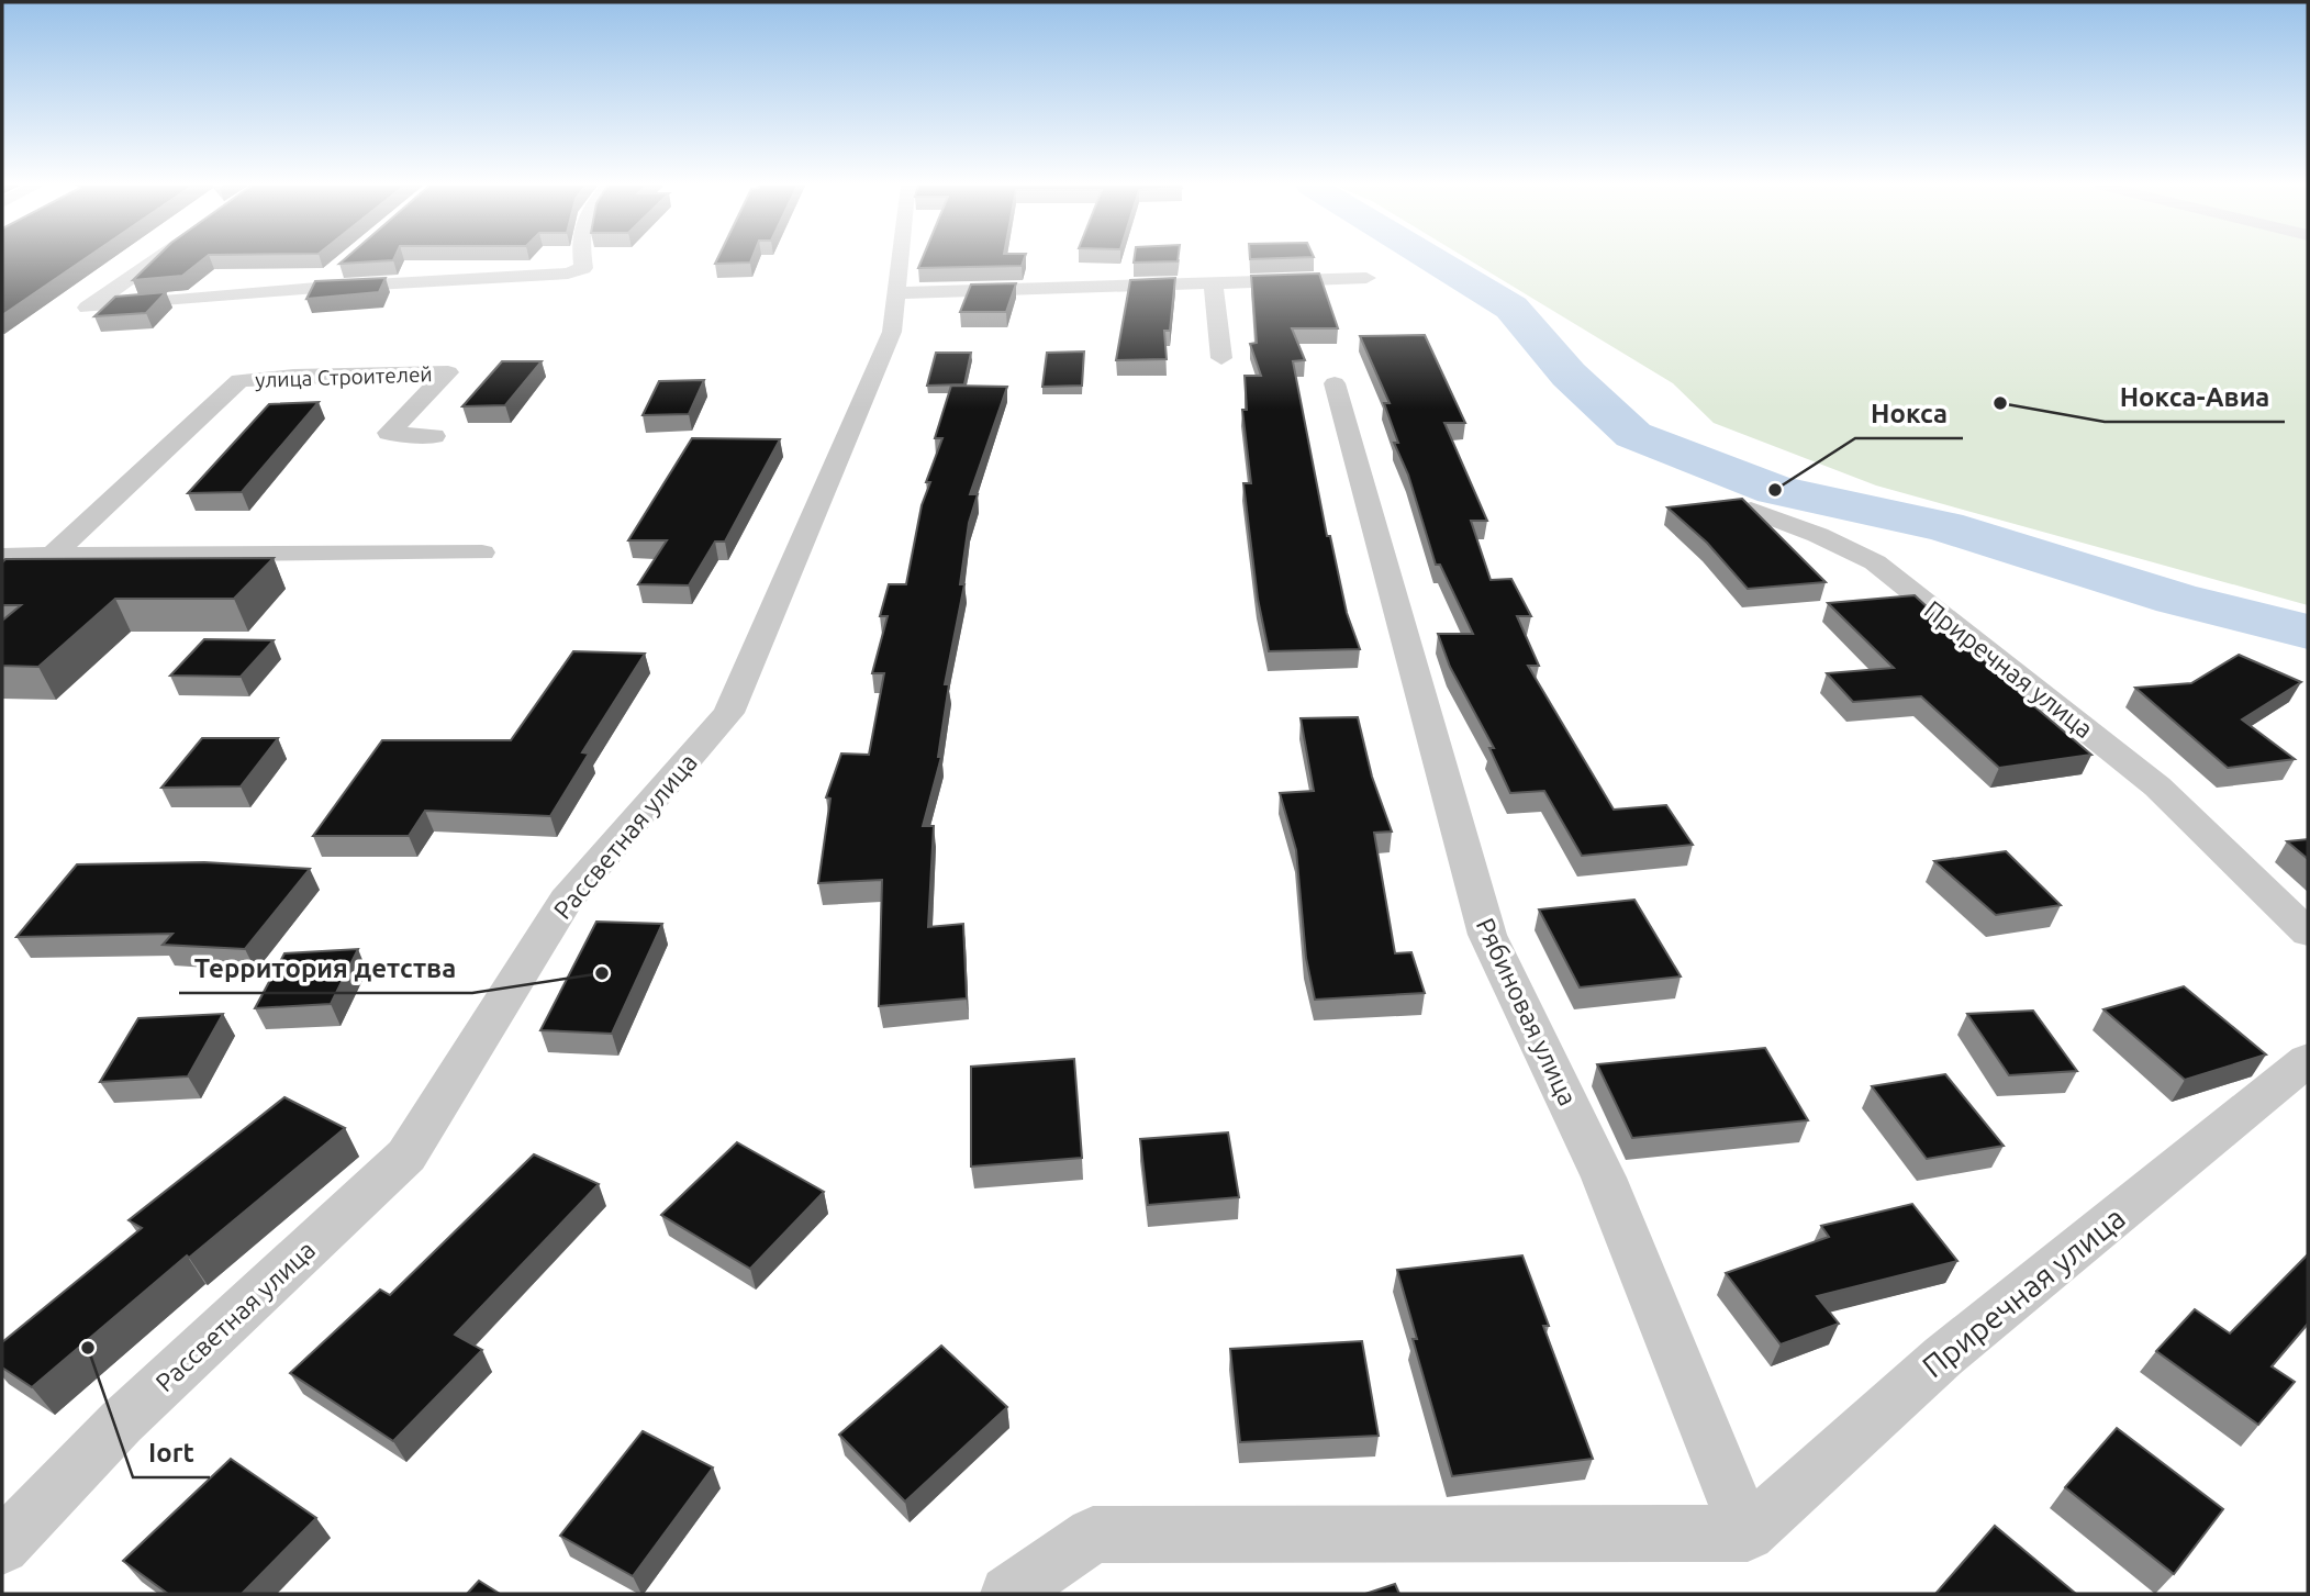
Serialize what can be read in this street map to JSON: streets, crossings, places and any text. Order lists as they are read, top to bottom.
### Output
{
  "streets": {
    "street": [
      "улица Строителей",
      "Приречная улица",
      "Рассветная улица",
      "Рябиновая улица"
    ]
  },
  "crossings": [
    ["Приречная улица", "Рябиновая улица"]
  ],
  "places": [
    "Нокса-Авиа",
    "Нокса",
    "Территория детства",
    "Iort"
  ]
}
